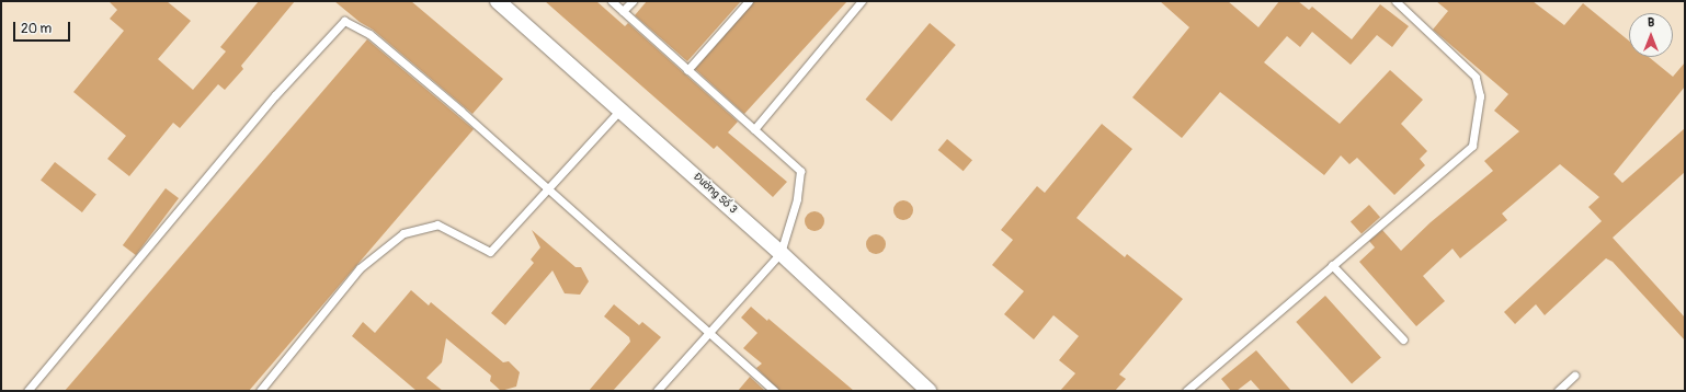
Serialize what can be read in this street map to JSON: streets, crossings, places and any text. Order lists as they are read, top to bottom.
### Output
{
  "streets": {
    "street": ["Đường Số 3"]
  },
  "scale_bar": "20 m",
  "north": "top"
}
